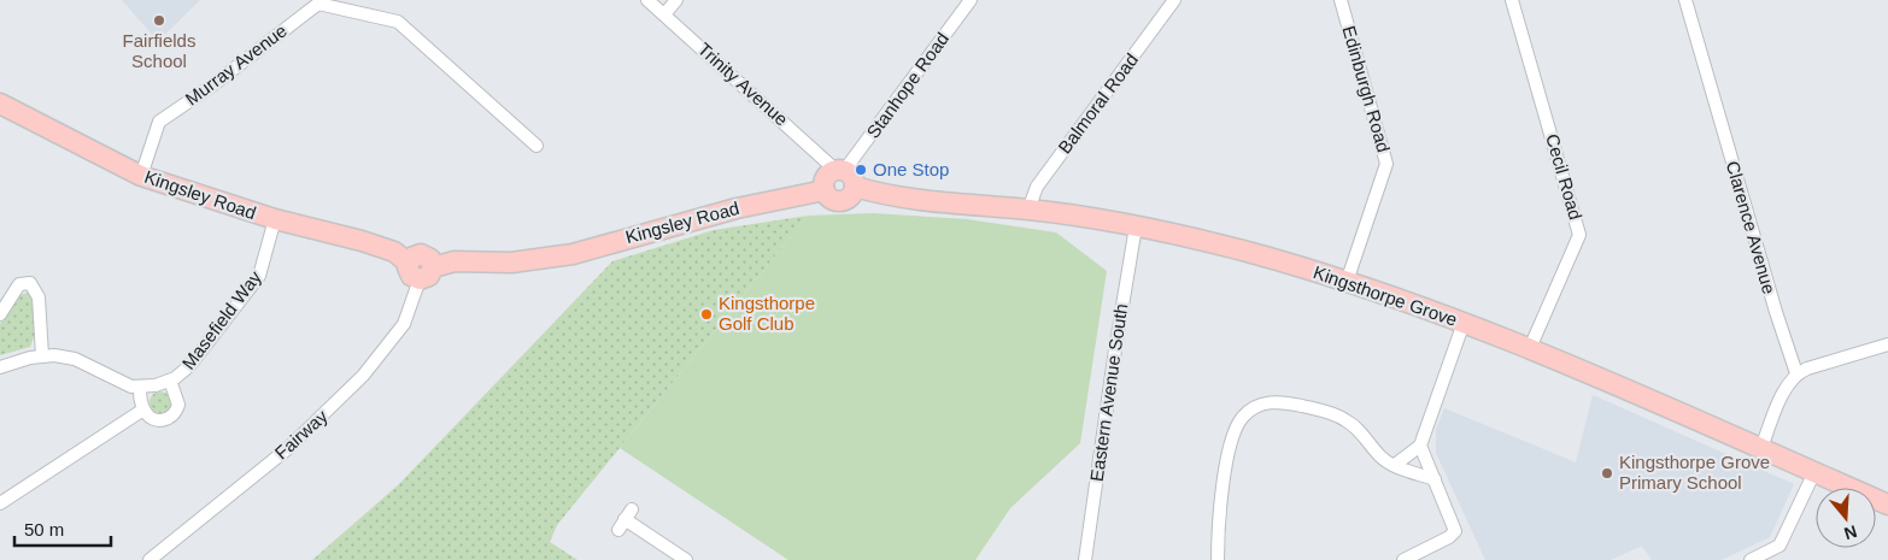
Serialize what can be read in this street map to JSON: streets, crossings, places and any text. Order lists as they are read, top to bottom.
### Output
{
  "streets": {
    "main road": ["Kingsley Road", "Kingsthorpe Grove"],
    "street": [
      "Murray Avenue",
      "Trinity Avenue",
      "Stanhope Road",
      "Edinburgh Road",
      "Balmoral Road",
      "Cecil Road",
      "Clarence Avenue",
      "Masefield Way",
      "Eastern Avenue South",
      "Fairway"
    ]
  },
  "crossings": [
    ["Murray Avenue", "Kingsley Road"],
    ["Trinity Avenue", "Stanhope Road"],
    ["Trinity Avenue", "Kingsley Road"],
    ["Trinity Avenue", "Kingsthorpe Grove"],
    ["Stanhope Road", "Kingsley Road"],
    ["Stanhope Road", "Kingsthorpe Grove"],
    ["Edinburgh Road", "Kingsthorpe Grove"],
    ["Balmoral Road", "Kingsthorpe Grove"],
    ["Cecil Road", "Kingsthorpe Grove"],
    ["Kingsley Road", "Kingsthorpe Grove"],
    ["Kingsley Road", "Masefield Way"],
    ["Kingsley Road", "Fairway"],
    ["Kingsthorpe Grove", "Eastern Avenue South"]
  ],
  "places": [
    "Fairfields School",
    "One Stop",
    "Kingsthorpe Golf Club",
    "Kingsthorpe Grove Primary School"
  ],
  "scale_bar": "50 m",
  "north": "bottom"
}
